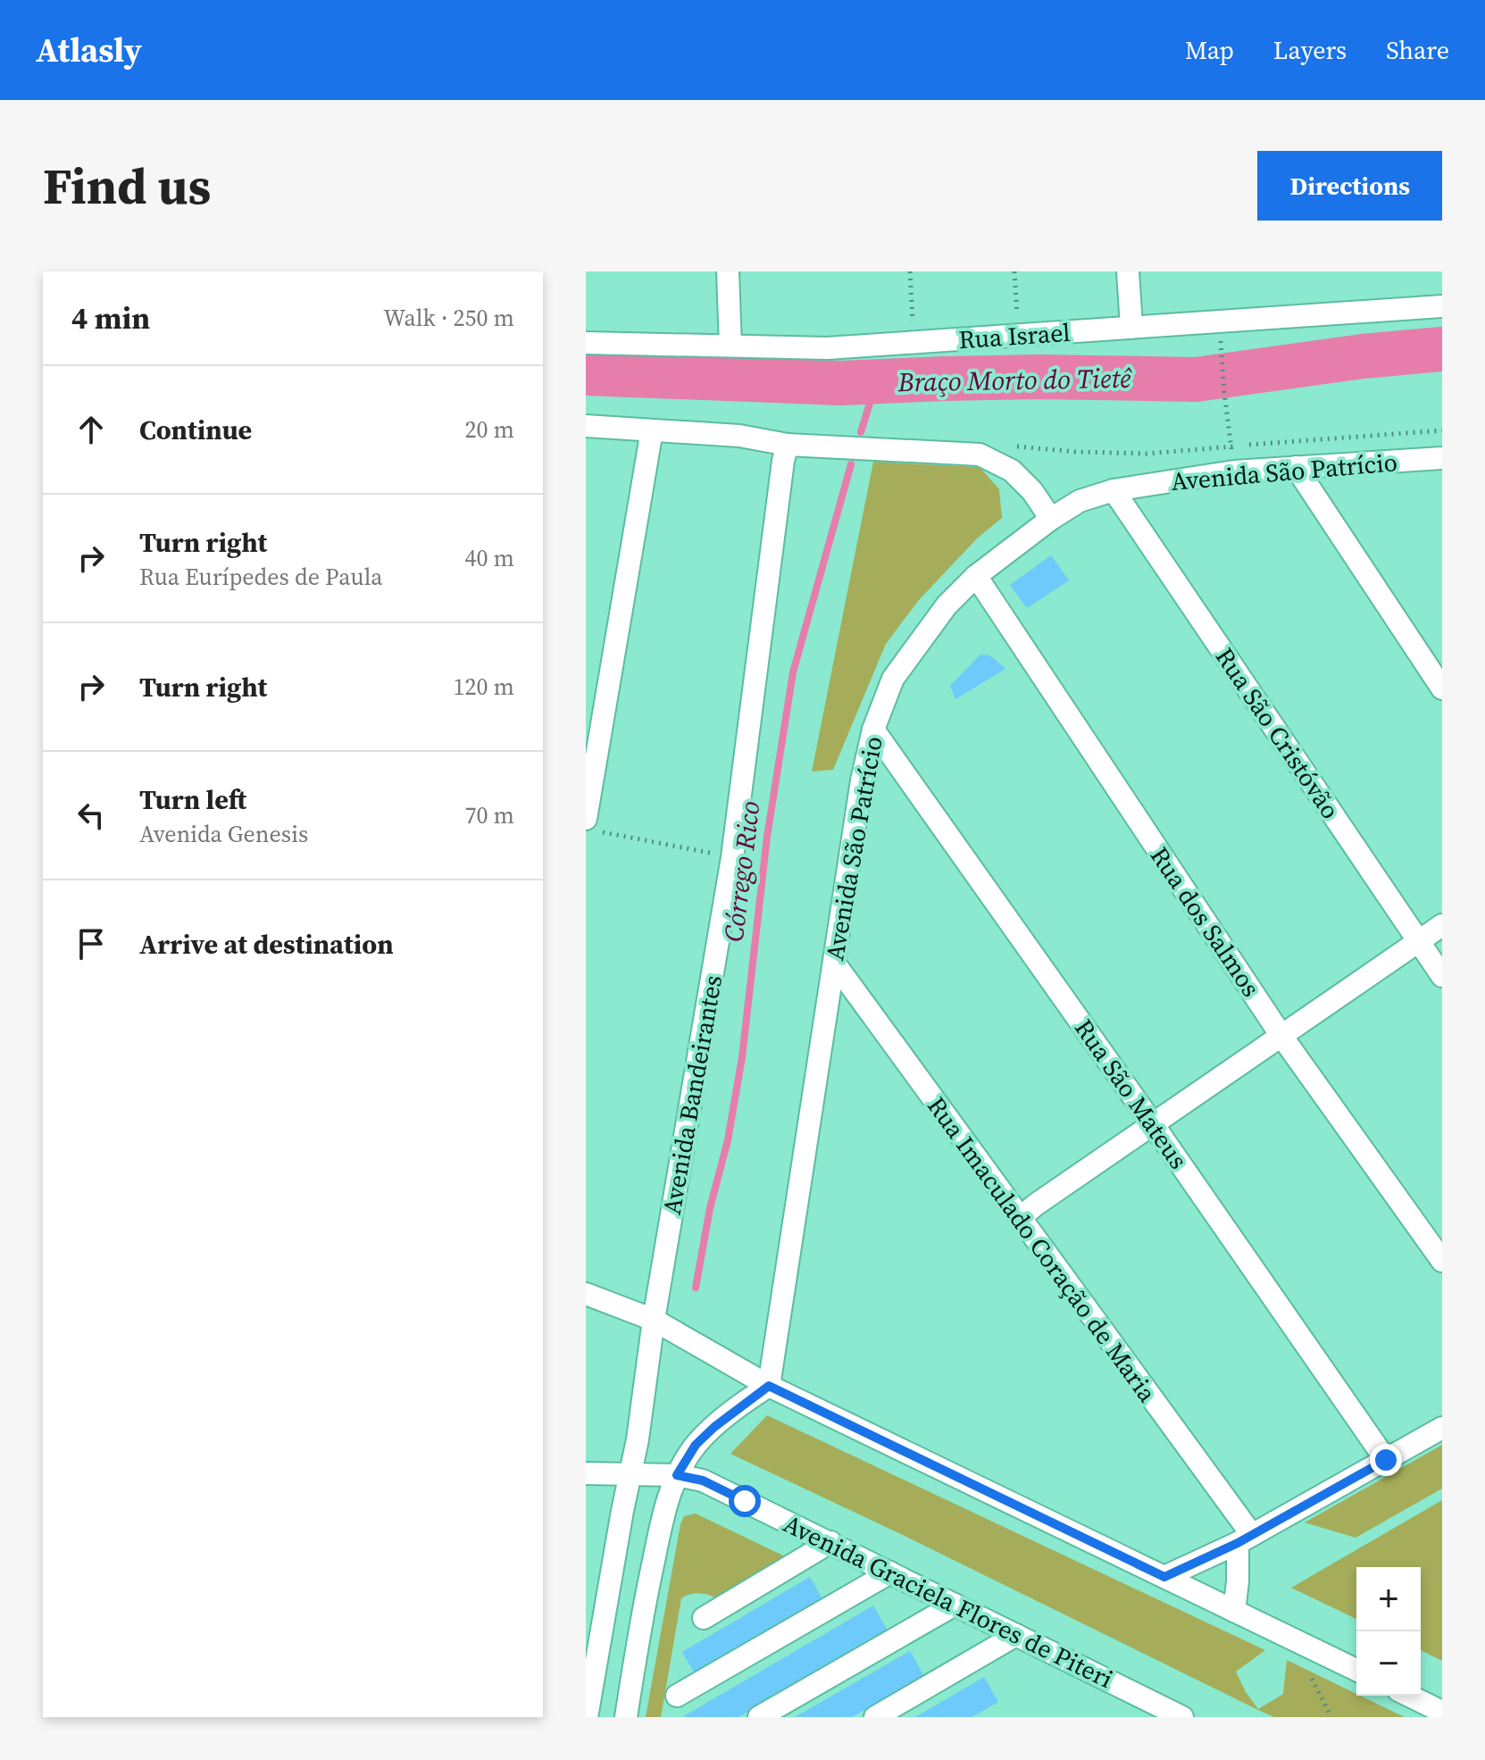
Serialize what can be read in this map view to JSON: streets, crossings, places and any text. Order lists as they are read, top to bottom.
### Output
{
  "streets": {
    "street": [
      "Rua Israel",
      "Avenida São Patrício",
      "Rua São Cristóvão",
      "Rua dos Salmos",
      "Rua São Mateus",
      "Avenida Bandeirantes",
      "Rua Imaculado Coração de Maria",
      "Avenida Graciela Flores de Piteri"
    ]
  },
  "crossings": [
    ["Avenida São Patrício", "Rua São Cristóvão"],
    ["Avenida São Patrício", "Rua dos Salmos"],
    ["Avenida São Patrício", "Rua São Mateus"],
    ["Avenida São Patrício", "Rua Imaculado Coração de Maria"],
    ["Avenida Bandeirantes", "Avenida Graciela Flores de Piteri"]
  ],
  "water": ["Braço Morto do Tietê", "Córrego Rico"],
  "page": {
    "header": "Atlasly",
    "nav": ["Map", "Layers", "Share"],
    "buttons": "Directions",
    "title": "Find us",
    "heading": ["4 min", "Walk · 250 m"],
    "list": [
      ["Continue", "20 m"],
      ["Turn right", "Rua Eurípedes de Paula", "40 m"],
      ["Turn right", "120 m"],
      ["Turn left", "Avenida Genesis", "70 m"],
      "Arrive at destination"
    ],
    "map_buttons": ["+", "−"]
  }
}
